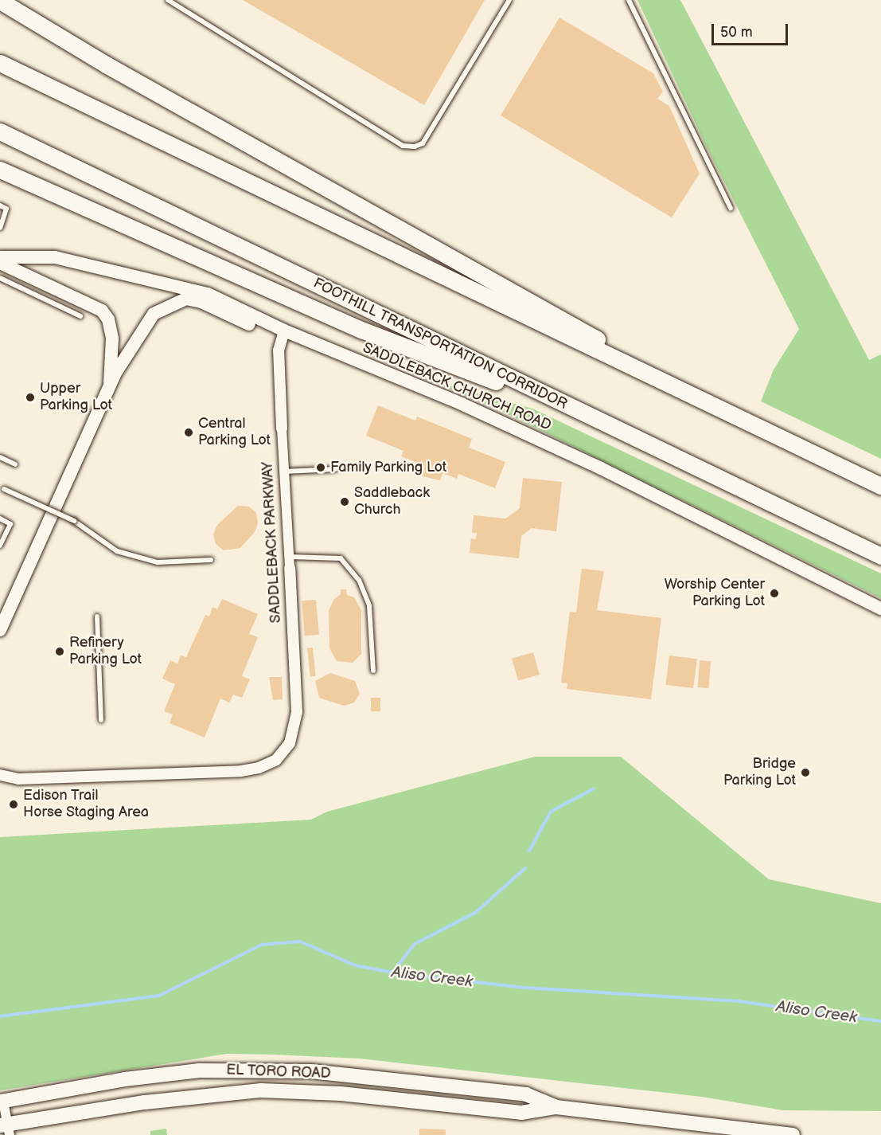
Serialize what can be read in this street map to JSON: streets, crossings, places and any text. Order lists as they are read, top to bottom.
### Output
{
  "streets": {
    "highway": ["FOOTHILL TRANSPORTATION CORRIDOR"],
    "main road": ["SADDLEBACK CHURCH ROAD", "EL TORO ROAD"],
    "street": ["SADDLEBACK PARKWAY"]
  },
  "crossings": [
    ["SADDLEBACK CHURCH ROAD", "SADDLEBACK PARKWAY"]
  ],
  "water": ["Aliso Creek"],
  "places": [
    "Upper Parking Lot",
    "Central Parking Lot",
    "Family Parking Lot",
    "Saddleback Church",
    "Worship Center Parking Lot",
    "Refinery Parking Lot",
    "Bridge Parking Lot",
    "Edison Trail Horse Staging Area"
  ],
  "scale_bar": "50 m"
}
